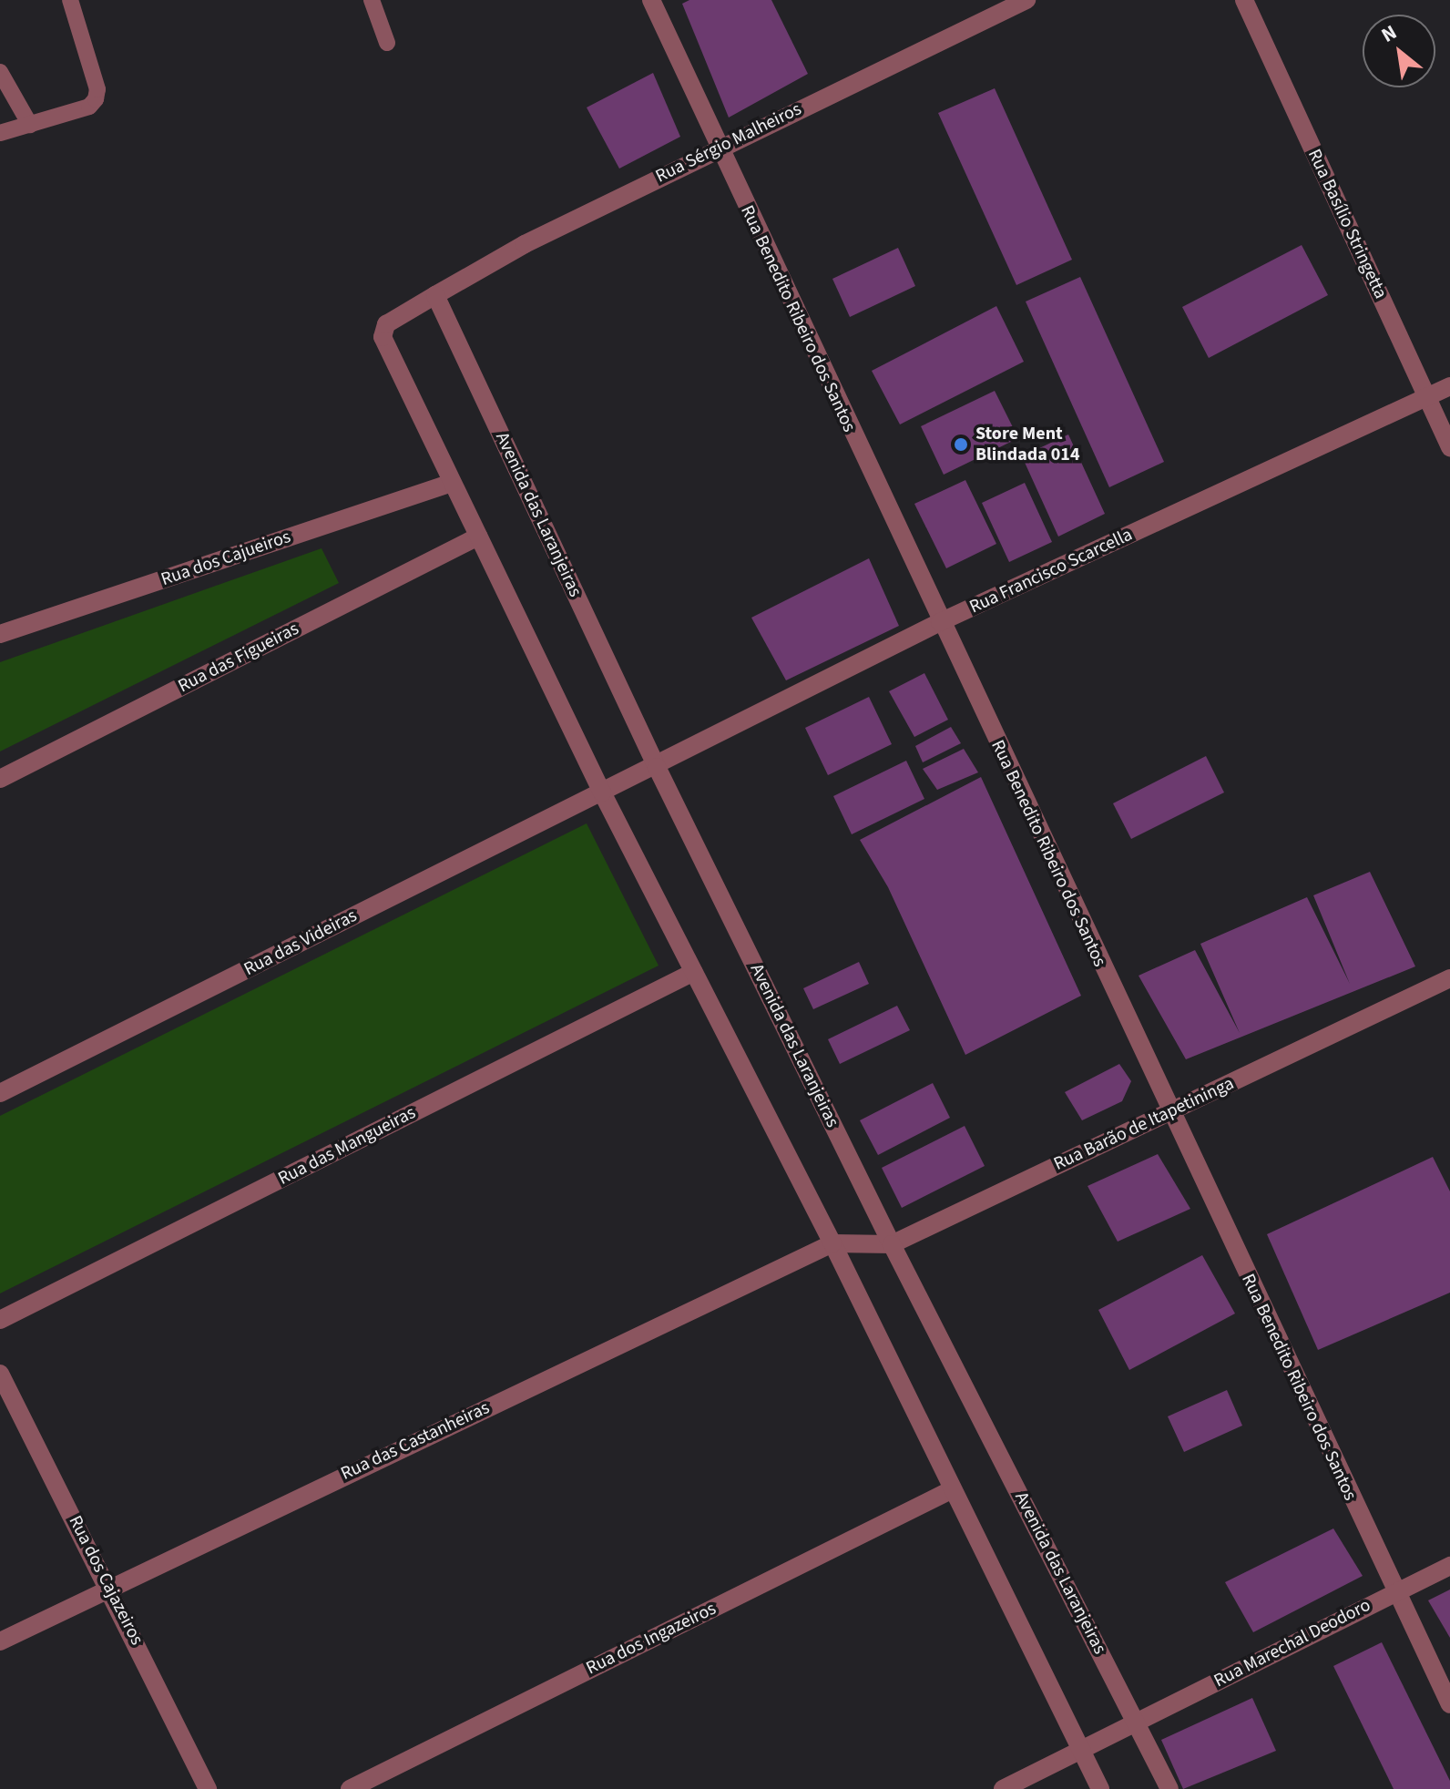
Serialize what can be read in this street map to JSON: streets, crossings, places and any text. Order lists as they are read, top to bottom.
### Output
{
  "streets": {
    "street": [
      "Rua Sérgio Malheiros",
      "Rua Basílio Stringetta",
      "Rua Benedito Ribeiro dos Santos",
      "Avenida das Laranjeiras",
      "Rua dos Cajueiros",
      "Rua Francisco Scarcella",
      "Rua das Figueiras",
      "Rua das Videiras",
      "Rua Barão de Itapetininga",
      "Rua das Mangueiras",
      "Rua das Castanheiras",
      "Rua dos Cajazeiros",
      "Rua dos Ingazeiros",
      "Rua Marechal Deodoro"
    ]
  },
  "crossings": [
    ["Rua Sérgio Malheiros", "Rua Benedito Ribeiro dos Santos"],
    ["Rua Sérgio Malheiros", "Avenida das Laranjeiras"],
    ["Rua Sérgio Malheiros", "Rua dos Cajueiros"],
    ["Rua Basílio Stringetta", "Rua Francisco Scarcella"],
    ["Rua Benedito Ribeiro dos Santos", "Rua Francisco Scarcella"],
    ["Rua Benedito Ribeiro dos Santos", "Rua Barão de Itapetininga"],
    ["Rua Benedito Ribeiro dos Santos", "Rua Marechal Deodoro"],
    ["Avenida das Laranjeiras", "Rua Francisco Scarcella"],
    ["Avenida das Laranjeiras", "Rua das Videiras"],
    ["Avenida das Laranjeiras", "Rua Barão de Itapetininga"],
    ["Avenida das Laranjeiras", "Rua Marechal Deodoro"],
    ["Rua Francisco Scarcella", "Rua das Videiras"],
    ["Rua Barão de Itapetininga", "Rua das Castanheiras"],
    ["Rua das Castanheiras", "Rua dos Cajazeiros"]
  ],
  "places": ["Store Ment Blindada 014"],
  "north": "top left"
}
